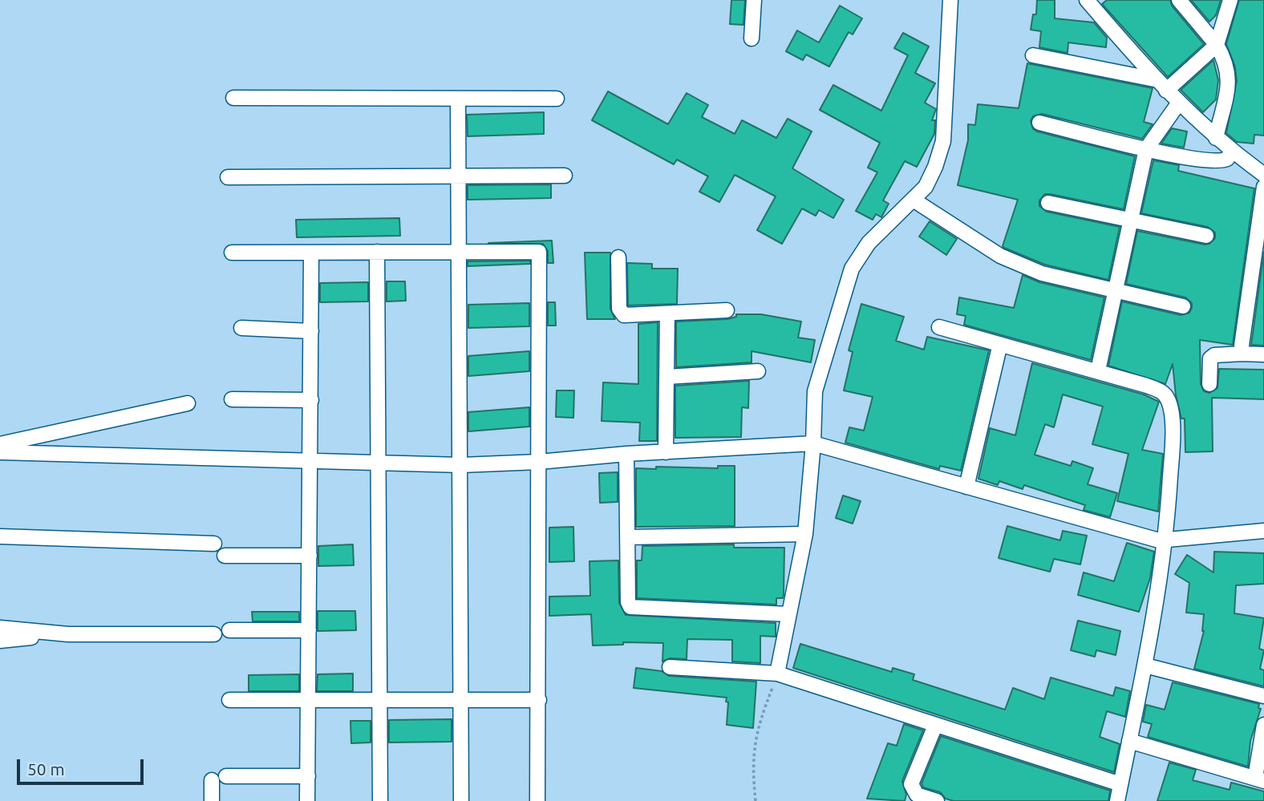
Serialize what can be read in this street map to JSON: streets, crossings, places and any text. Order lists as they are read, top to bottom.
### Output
{
  "scale_bar": "50 m"
}
